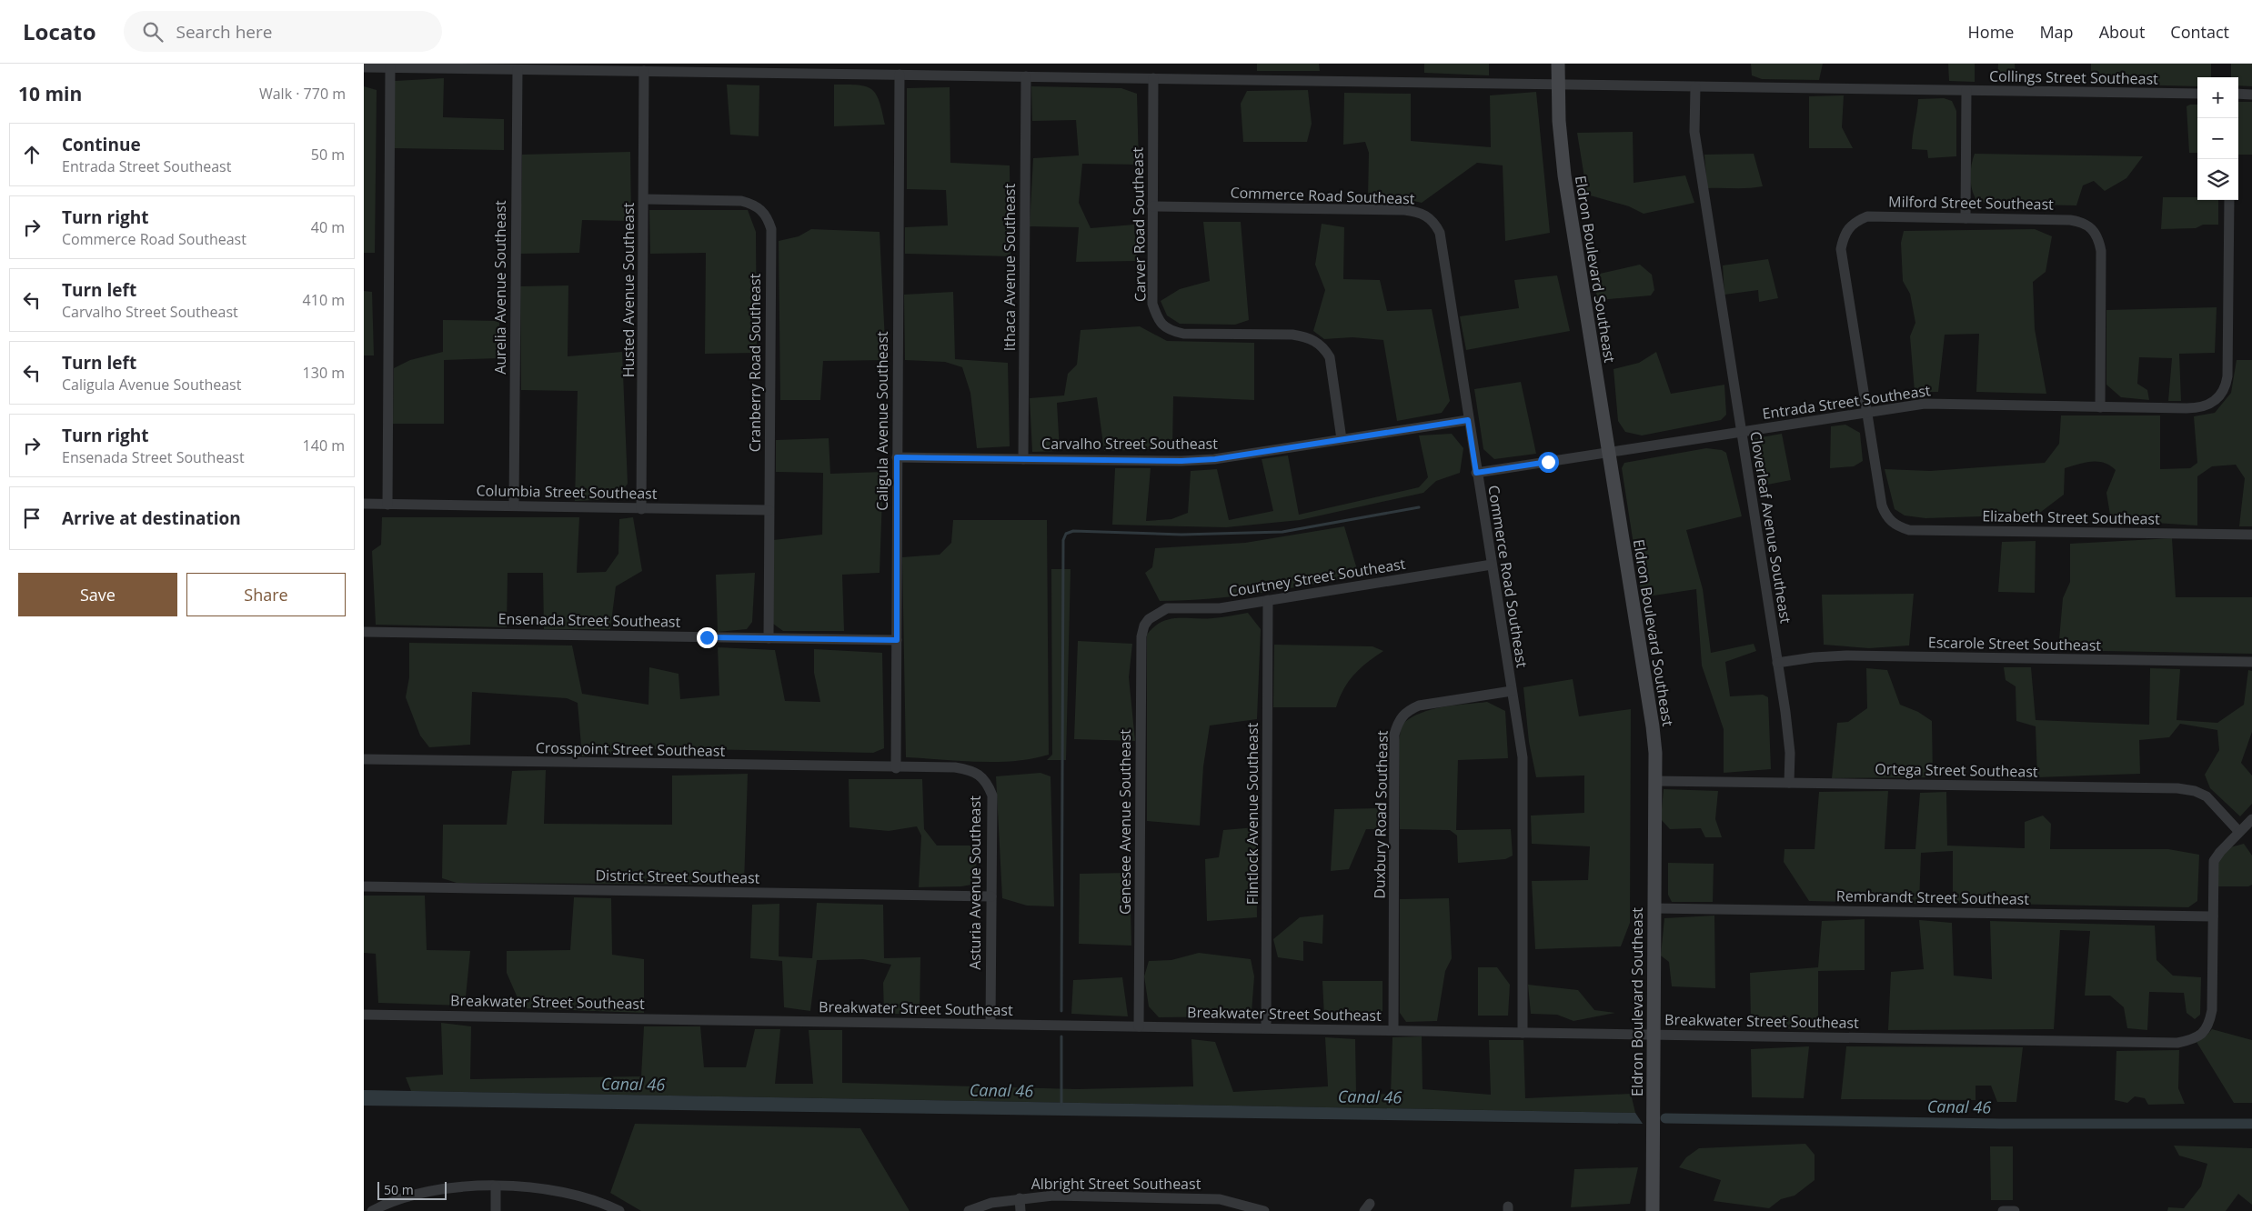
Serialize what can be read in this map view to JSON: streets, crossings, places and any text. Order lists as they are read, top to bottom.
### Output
{
  "streets": {
    "street": [
      "Collings Street Southeast",
      "Commerce Road Southeast",
      "Milford Street Southeast",
      "Carver Road Southeast",
      "Ithaca Avenue Southeast",
      "Eldron Boulevard Southeast",
      "Aurelia Avenue Southeast",
      "Husted Avenue Southeast",
      "Cranberry Road Southeast",
      "Entrada Street Southeast",
      "Caligula Avenue Southeast",
      "Carvalho Street Southeast",
      "Columbia Street Southeast",
      "Elizabeth Street Southeast",
      "Cloverleaf Avenue Southeast",
      "Courtney Street Southeast",
      "Ensenada Street Southeast",
      "Escarole Street Southeast",
      "Crosspoint Street Southeast",
      "Ortega Street Southeast",
      "Flintlock Avenue Southeast",
      "Duxbury Road Southeast",
      "Genesee Avenue Southeast",
      "District Street Southeast",
      "Asturia Avenue Southeast",
      "Rembrandt Street Southeast",
      "Breakwater Street Southeast",
      "Albright Street Southeast"
    ]
  },
  "crossings": [
    ["Collings Street Southeast", "Carver Road Southeast"],
    ["Collings Street Southeast", "Ithaca Avenue Southeast"],
    ["Collings Street Southeast", "Eldron Boulevard Southeast"],
    ["Collings Street Southeast", "Aurelia Avenue Southeast"],
    ["Collings Street Southeast", "Husted Avenue Southeast"],
    ["Collings Street Southeast", "Caligula Avenue Southeast"],
    ["Collings Street Southeast", "Cloverleaf Avenue Southeast"],
    ["Commerce Road Southeast", "Carver Road Southeast"],
    ["Commerce Road Southeast", "Entrada Street Southeast"],
    ["Commerce Road Southeast", "Carvalho Street Southeast"],
    ["Commerce Road Southeast", "Courtney Street Southeast"],
    ["Commerce Road Southeast", "Duxbury Road Southeast"],
    ["Commerce Road Southeast", "Breakwater Street Southeast"],
    ["Milford Street Southeast", "Entrada Street Southeast"],
    ["Milford Street Southeast", "Elizabeth Street Southeast"],
    ["Carver Road Southeast", "Carvalho Street Southeast"],
    ["Ithaca Avenue Southeast", "Carvalho Street Southeast"],
    ["Eldron Boulevard Southeast", "Entrada Street Southeast"],
    ["Eldron Boulevard Southeast", "Ortega Street Southeast"],
    ["Eldron Boulevard Southeast", "Rembrandt Street Southeast"],
    ["Eldron Boulevard Southeast", "Breakwater Street Southeast"],
    ["Aurelia Avenue Southeast", "Columbia Street Southeast"],
    ["Husted Avenue Southeast", "Cranberry Road Southeast"],
    ["Husted Avenue Southeast", "Columbia Street Southeast"],
    ["Cranberry Road Southeast", "Columbia Street Southeast"],
    ["Cranberry Road Southeast", "Ensenada Street Southeast"],
    ["Entrada Street Southeast", "Elizabeth Street Southeast"],
    ["Entrada Street Southeast", "Cloverleaf Avenue Southeast"],
    ["Caligula Avenue Southeast", "Carvalho Street Southeast"],
    ["Caligula Avenue Southeast", "Ensenada Street Southeast"],
    ["Caligula Avenue Southeast", "Crosspoint Street Southeast"],
    ["Caligula Avenue Southeast", "Asturia Avenue Southeast"],
    ["Cloverleaf Avenue Southeast", "Escarole Street Southeast"],
    ["Cloverleaf Avenue Southeast", "Ortega Street Southeast"],
    ["Courtney Street Southeast", "Flintlock Avenue Southeast"],
    ["Courtney Street Southeast", "Genesee Avenue Southeast"],
    ["Crosspoint Street Southeast", "Asturia Avenue Southeast"],
    ["Flintlock Avenue Southeast", "Breakwater Street Southeast"],
    ["Duxbury Road Southeast", "Breakwater Street Southeast"],
    ["Genesee Avenue Southeast", "Breakwater Street Southeast"],
    ["District Street Southeast", "Asturia Avenue Southeast"],
    ["Asturia Avenue Southeast", "Breakwater Street Southeast"],
    ["Rembrandt Street Southeast", "Breakwater Street Southeast"]
  ],
  "water": ["Canal 46"],
  "scale_bar": "50 m",
  "page": {
    "header": "Locato",
    "search": "Search here",
    "nav": [
      "Home",
      "Map",
      "About",
      "Contact"
    ],
    "heading": ["10 min", "Walk · 770 m"],
    "map_buttons": ["+", "−"],
    "list": [
      ["Continue", "Entrada Street Southeast", "50 m"],
      ["Turn right", "Commerce Road Southeast", "40 m"],
      ["Turn left", "Carvalho Street Southeast", "410 m"],
      ["Turn left", "Caligula Avenue Southeast", "130 m"],
      ["Turn right", "Ensenada Street Southeast", "140 m"],
      "Arrive at destination"
    ],
    "buttons": ["Save", "Share"],
    "scale": "50 m"
  }
}
